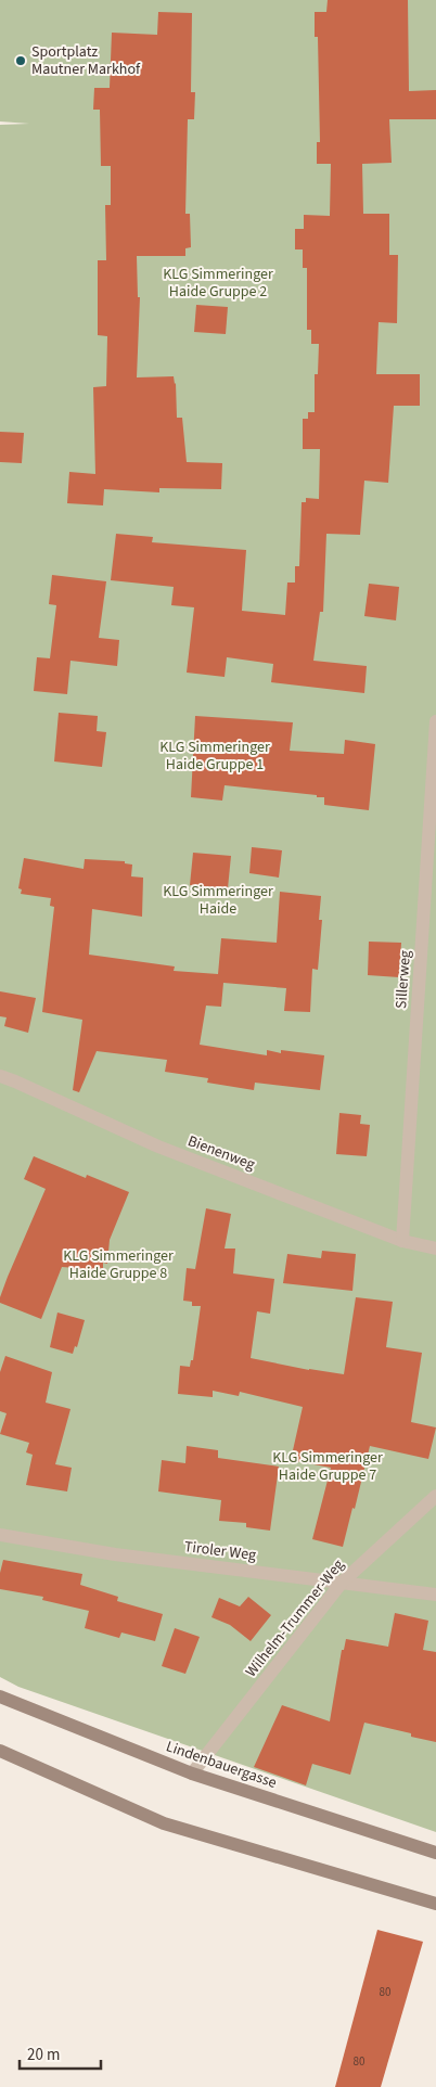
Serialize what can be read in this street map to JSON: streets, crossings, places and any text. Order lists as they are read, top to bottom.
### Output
{
  "streets": {
    "street": [
      "Sillerweg",
      "Bienenweg",
      "Tiroler Weg",
      "Wilhelm-Trummer-Weg",
      "Lindenbauergasse"
    ]
  },
  "crossings": [
    ["Sillerweg", "Bienenweg"],
    ["Tiroler Weg", "Wilhelm-Trummer-Weg"],
    ["Wilhelm-Trummer-Weg", "Lindenbauergasse"]
  ],
  "parks": [
    "KLG Simmeringer Haide Gruppe 2",
    "KLG Simmeringer Haide Gruppe 1",
    "KLG Simmeringer Haide",
    "KLG Simmeringer Haide Gruppe 8",
    "KLG Simmeringer Haide Gruppe 7"
  ],
  "places": ["Sportplatz Mautner Markhof"],
  "house_numbers": ["80", "80"],
  "scale_bar": "20 m"
}
